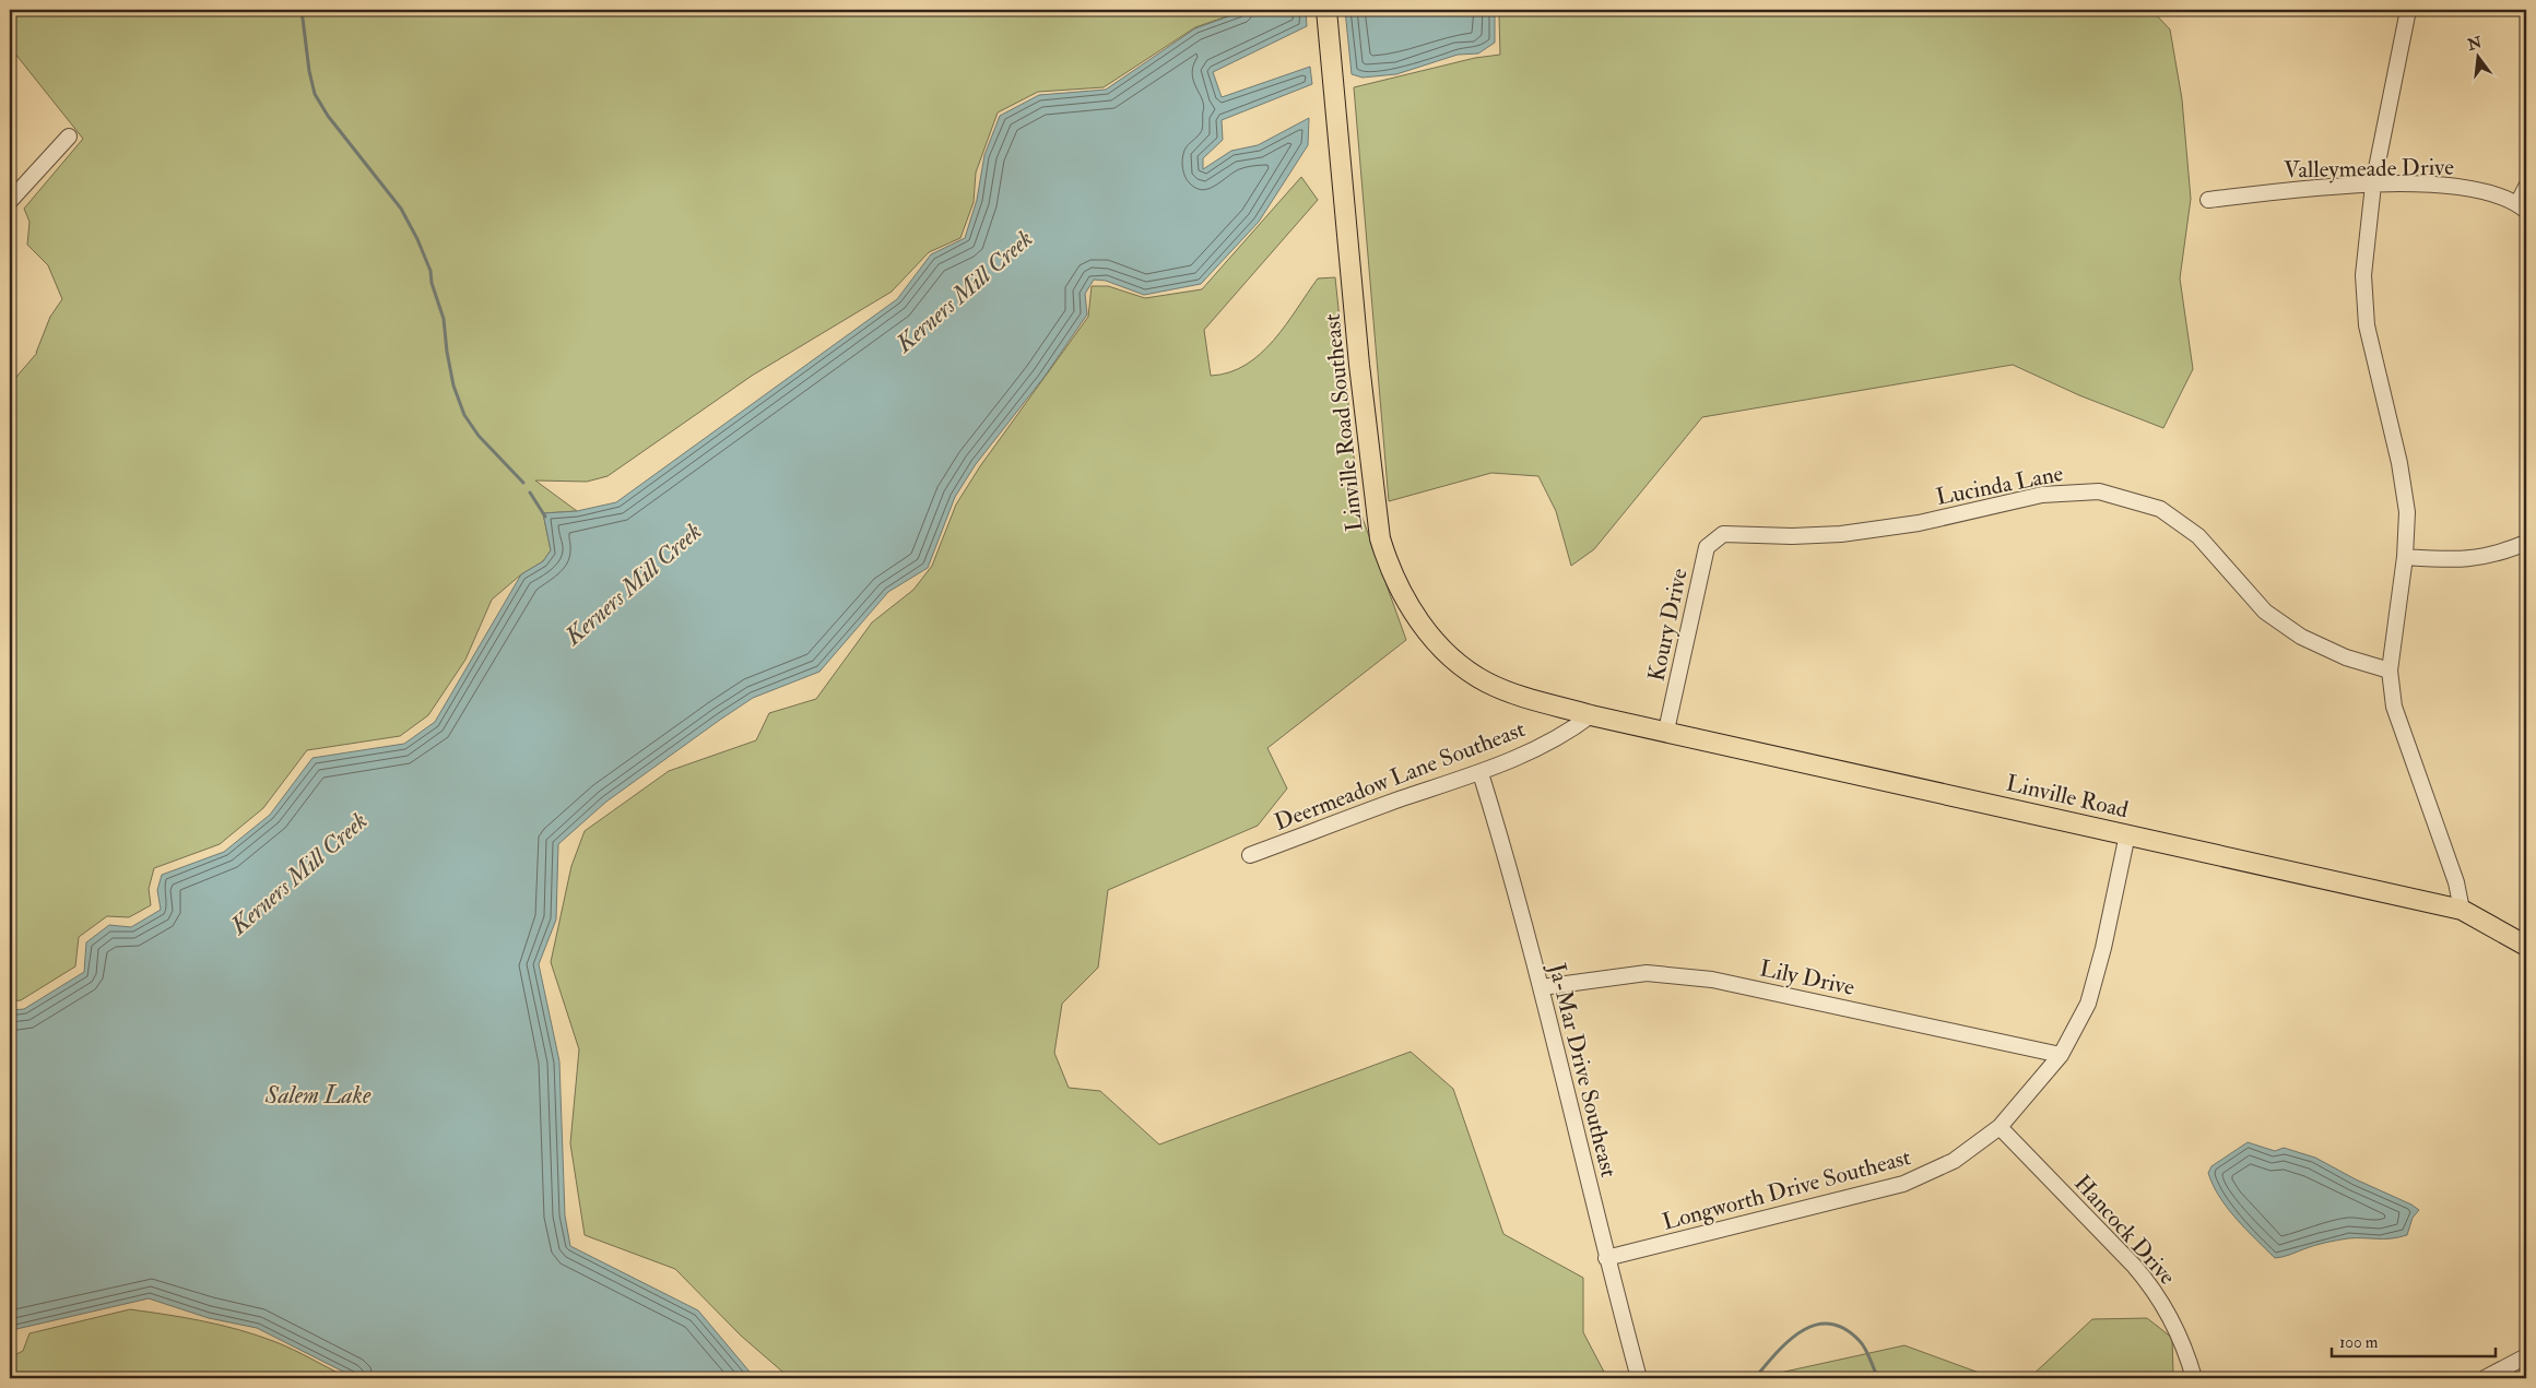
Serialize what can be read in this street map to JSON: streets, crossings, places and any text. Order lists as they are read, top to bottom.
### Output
{
  "streets": {
    "main road": ["Linville Road Southeast", "Linville Road"],
    "street": [
      "Valleymeade Drive",
      "Lucinda Lane",
      "Koury Drive",
      "Deermeadow Lane Southeast",
      "Lily Drive",
      "Ja-Mar Drive Southeast",
      "Longworth Drive Southeast",
      "Hancock Drive"
    ]
  },
  "crossings": [
    ["Linville Road Southeast", "Deermeadow Lane Southeast"],
    ["Linville Road Southeast", "Linville Road"],
    ["Lucinda Lane", "Koury Drive"],
    ["Koury Drive", "Linville Road"],
    ["Deermeadow Lane Southeast", "Linville Road"],
    ["Deermeadow Lane Southeast", "Ja-Mar Drive Southeast"],
    ["Linville Road", "Longworth Drive Southeast"],
    ["Lily Drive", "Ja-Mar Drive Southeast"],
    ["Lily Drive", "Longworth Drive Southeast"],
    ["Ja-Mar Drive Southeast", "Longworth Drive Southeast"],
    ["Longworth Drive Southeast", "Hancock Drive"]
  ],
  "water": ["Kerners Mill Creek", "Salem Lake"],
  "scale_bar": "100 m",
  "north": "top"
}
